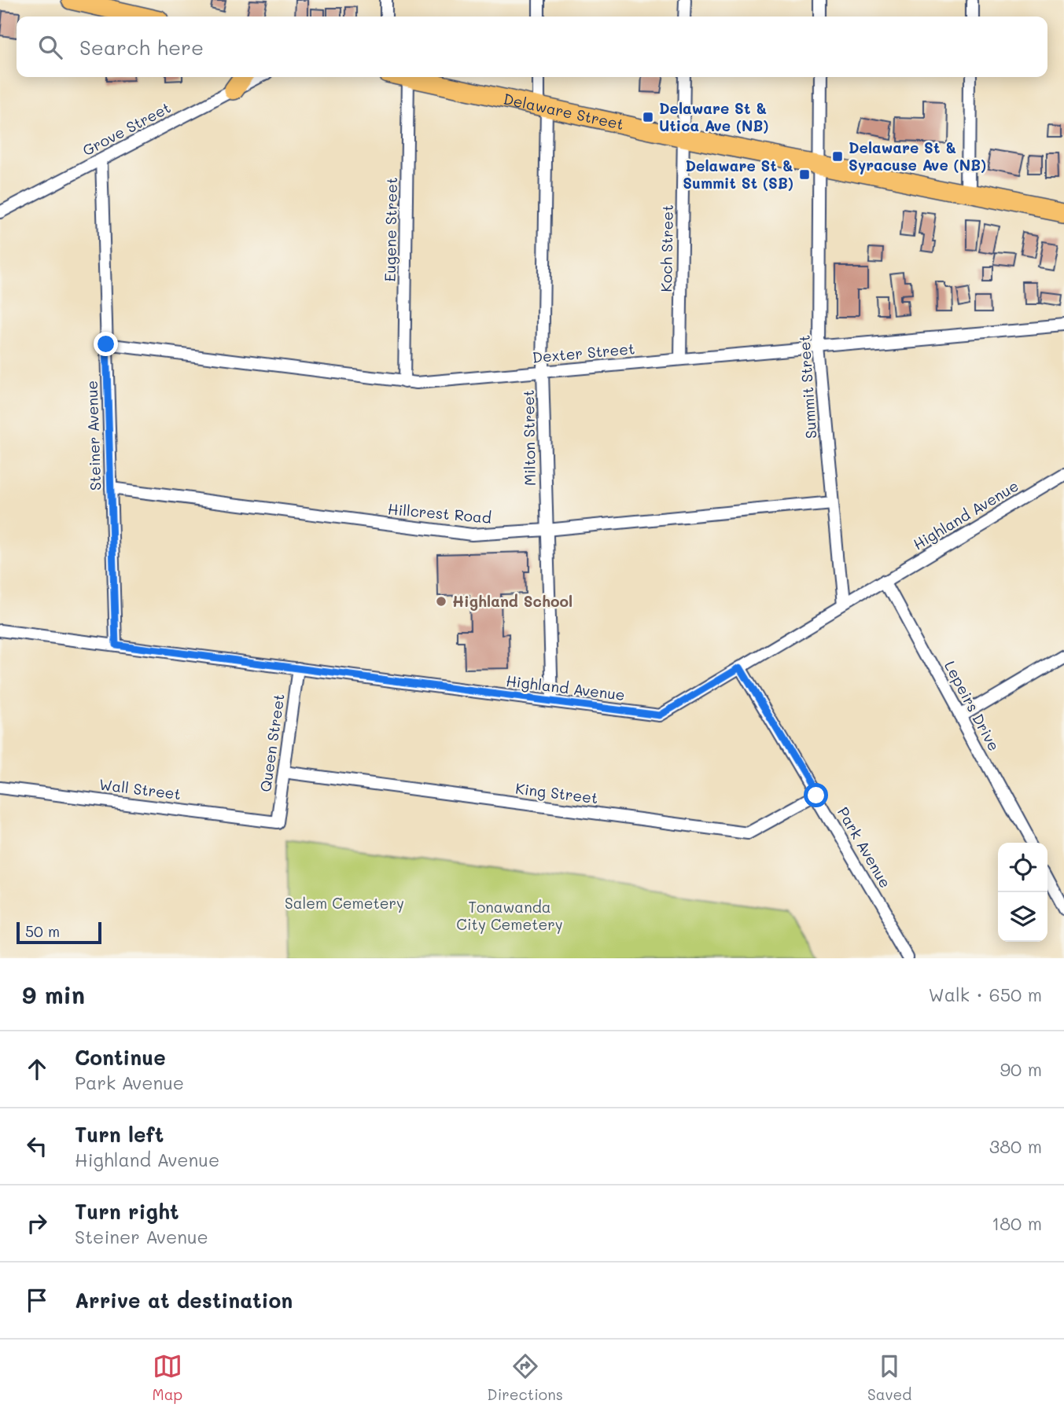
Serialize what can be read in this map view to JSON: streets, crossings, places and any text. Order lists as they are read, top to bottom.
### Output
{
  "streets": {
    "main road": ["Delaware Street"],
    "street": [
      "Grove Street",
      "Eugene Street",
      "Koch Street",
      "Dexter Street",
      "Summit Street",
      "Steiner Avenue",
      "Milton Street",
      "Hillcrest Road",
      "Highland Avenue",
      "Lepeirs Drive",
      "Queen Street",
      "Wall Street",
      "King Street",
      "Park Avenue"
    ]
  },
  "crossings": [
    ["Delaware Street", "Eugene Street"],
    ["Delaware Street", "Koch Street"],
    ["Delaware Street", "Summit Street"],
    ["Delaware Street", "Milton Street"],
    ["Grove Street", "Steiner Avenue"],
    ["Eugene Street", "Dexter Street"],
    ["Koch Street", "Dexter Street"],
    ["Dexter Street", "Summit Street"],
    ["Dexter Street", "Steiner Avenue"],
    ["Dexter Street", "Milton Street"],
    ["Summit Street", "Hillcrest Road"],
    ["Summit Street", "Highland Avenue"],
    ["Steiner Avenue", "Hillcrest Road"],
    ["Steiner Avenue", "Highland Avenue"],
    ["Milton Street", "Hillcrest Road"],
    ["Milton Street", "Highland Avenue"],
    ["Highland Avenue", "Lepeirs Drive"],
    ["Highland Avenue", "Queen Street"],
    ["Highland Avenue", "Park Avenue"],
    ["Queen Street", "Wall Street"],
    ["Queen Street", "King Street"],
    ["King Street", "Park Avenue"]
  ],
  "parks": ["Salem Cemetery", "Tonawanda City Cemetery"],
  "places": {
    "transit": ["Delaware St & Utica Ave (NB)", "Delaware St & Syracuse Ave (NB)", "Delaware St & Summit St (SB)"],
    "other": ["Highland School"]
  },
  "scale_bar": "50 m",
  "page": {
    "search": "Search here",
    "scale": "50 m",
    "heading": ["9 min", "Walk · 650 m"],
    "list": [
      ["Continue", "Park Avenue", "90 m"],
      ["Turn left", "Highland Avenue", "380 m"],
      ["Turn right", "Steiner Avenue", "180 m"],
      "Arrive at destination"
    ],
    "nav": ["Map", "Directions", "Saved"]
  }
}
